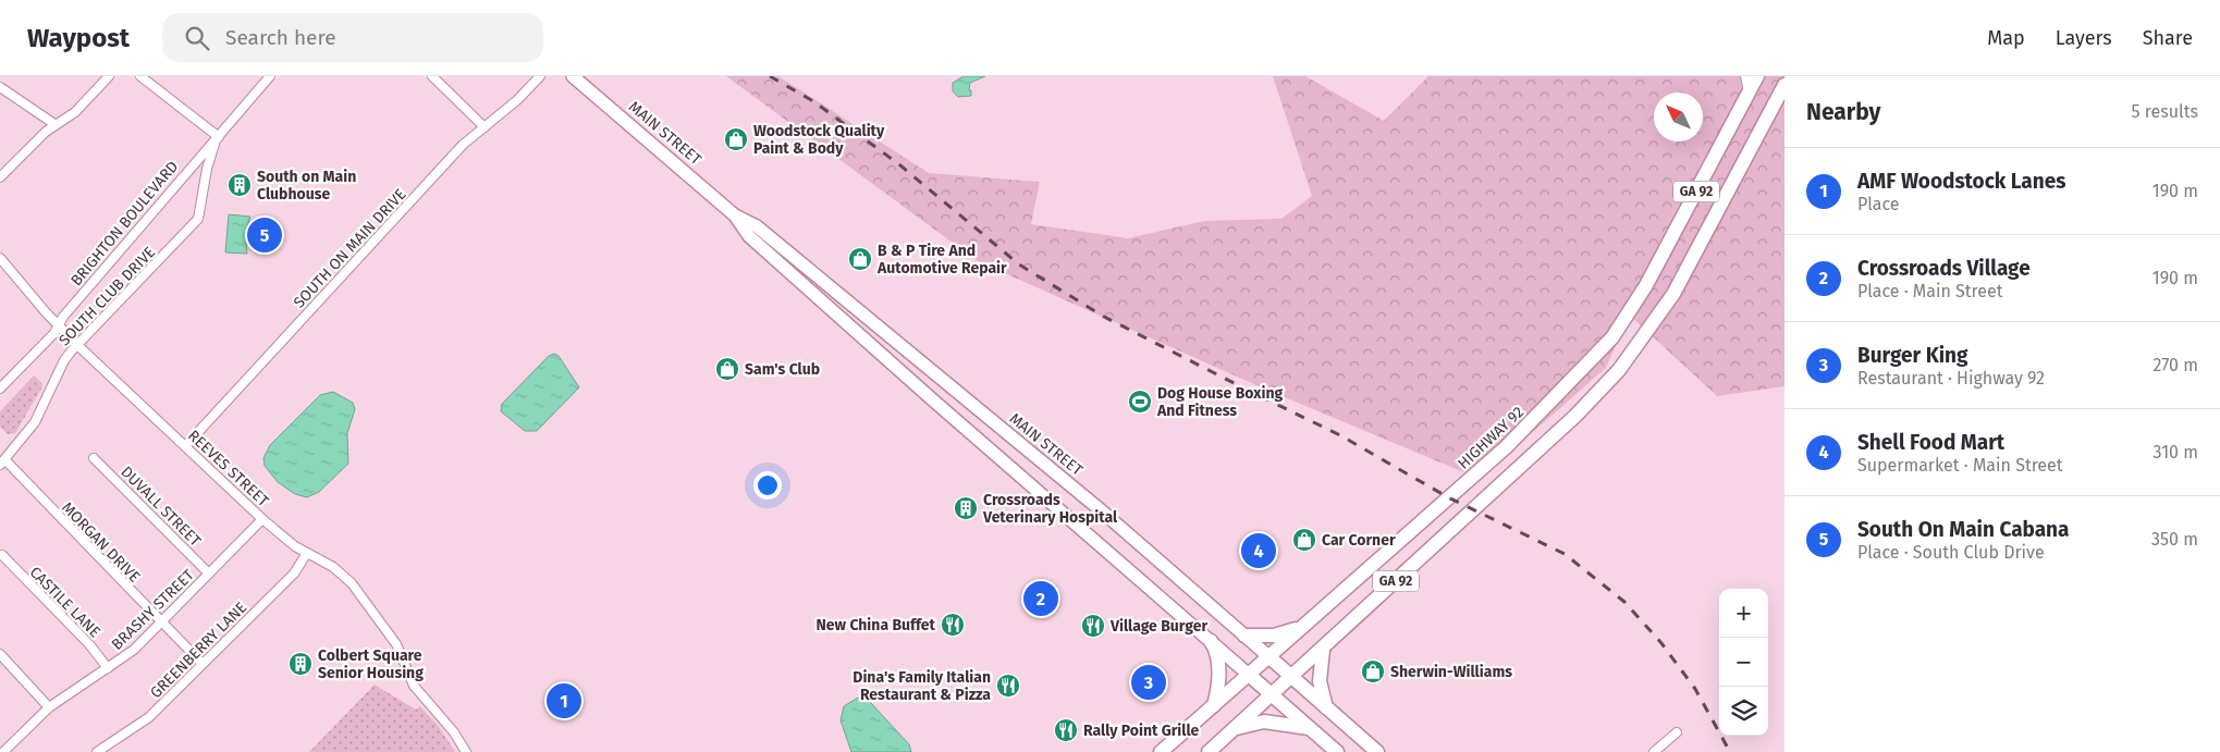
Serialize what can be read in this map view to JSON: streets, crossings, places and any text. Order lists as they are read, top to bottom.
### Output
{
  "streets": {
    "main road": ["MAIN STREET", "GA 92", "HIGHWAY 92"],
    "street": [
      "BRIGHTON BOULEVARD",
      "SOUTH ON MAIN DRIVE",
      "SOUTH CLUB DRIVE",
      "REEVES STREET",
      "DUVALL STREET",
      "MORGAN DRIVE",
      "CASTILE LANE",
      "BRASHY STREET",
      "GREENBERRY LANE"
    ]
  },
  "crossings": [
    ["MAIN STREET", "GA 92"],
    ["MAIN STREET", "HIGHWAY 92"],
    ["BRIGHTON BOULEVARD", "SOUTH CLUB DRIVE"],
    ["BRIGHTON BOULEVARD", "REEVES STREET"],
    ["SOUTH ON MAIN DRIVE", "REEVES STREET"],
    ["SOUTH CLUB DRIVE", "REEVES STREET"],
    ["SOUTH CLUB DRIVE", "MORGAN DRIVE"],
    ["REEVES STREET", "BRASHY STREET"],
    ["REEVES STREET", "GREENBERRY LANE"],
    ["DUVALL STREET", "BRASHY STREET"],
    ["MORGAN DRIVE", "BRASHY STREET"],
    ["MORGAN DRIVE", "GREENBERRY LANE"],
    ["CASTILE LANE", "BRASHY STREET"]
  ],
  "places": {
    "shop": [
      "Woodstock Quality Paint & Body",
      "B & P Tire And Automotive Repair",
      "Sam's Club",
      "Car Corner",
      "Sherwin-Williams"
    ],
    "building": ["South on Main Clubhouse", "Crossroads Veterinary Hospital", "Colbert Square Senior Housing"],
    "sports": ["Dog House Boxing And Fitness"],
    "restaurant": [
      "New China Buffet",
      "Village Burger",
      "Dina's Family Italian Restaurant & Pizza",
      "Rally Point Grille"
    ]
  },
  "north": "top left",
  "page": {
    "header": "Waypost",
    "search": "Search here",
    "nav": ["Map", "Layers", "Share"],
    "heading": ["Nearby", "5 results"],
    "list": [
      {
        "mark": "1",
        "name": "AMF Woodstock Lanes",
        "note": "Place",
        "value": "190 m"
      },
      {
        "mark": "2",
        "name": "Crossroads Village",
        "note": "Place · Main Street",
        "value": "190 m"
      },
      {
        "mark": "3",
        "name": "Burger King",
        "note": "Restaurant · Highway 92",
        "value": "270 m"
      },
      {
        "mark": "4",
        "name": "Shell Food Mart",
        "note": "Supermarket · Main Street",
        "value": "310 m"
      },
      {
        "mark": "5",
        "name": "South On Main Cabana",
        "note": "Place · South Club Drive",
        "value": "350 m"
      }
    ],
    "pins": [
      "5",
      "4",
      "2",
      "3",
      "1"
    ],
    "map_buttons": ["+", "−"]
  }
}
